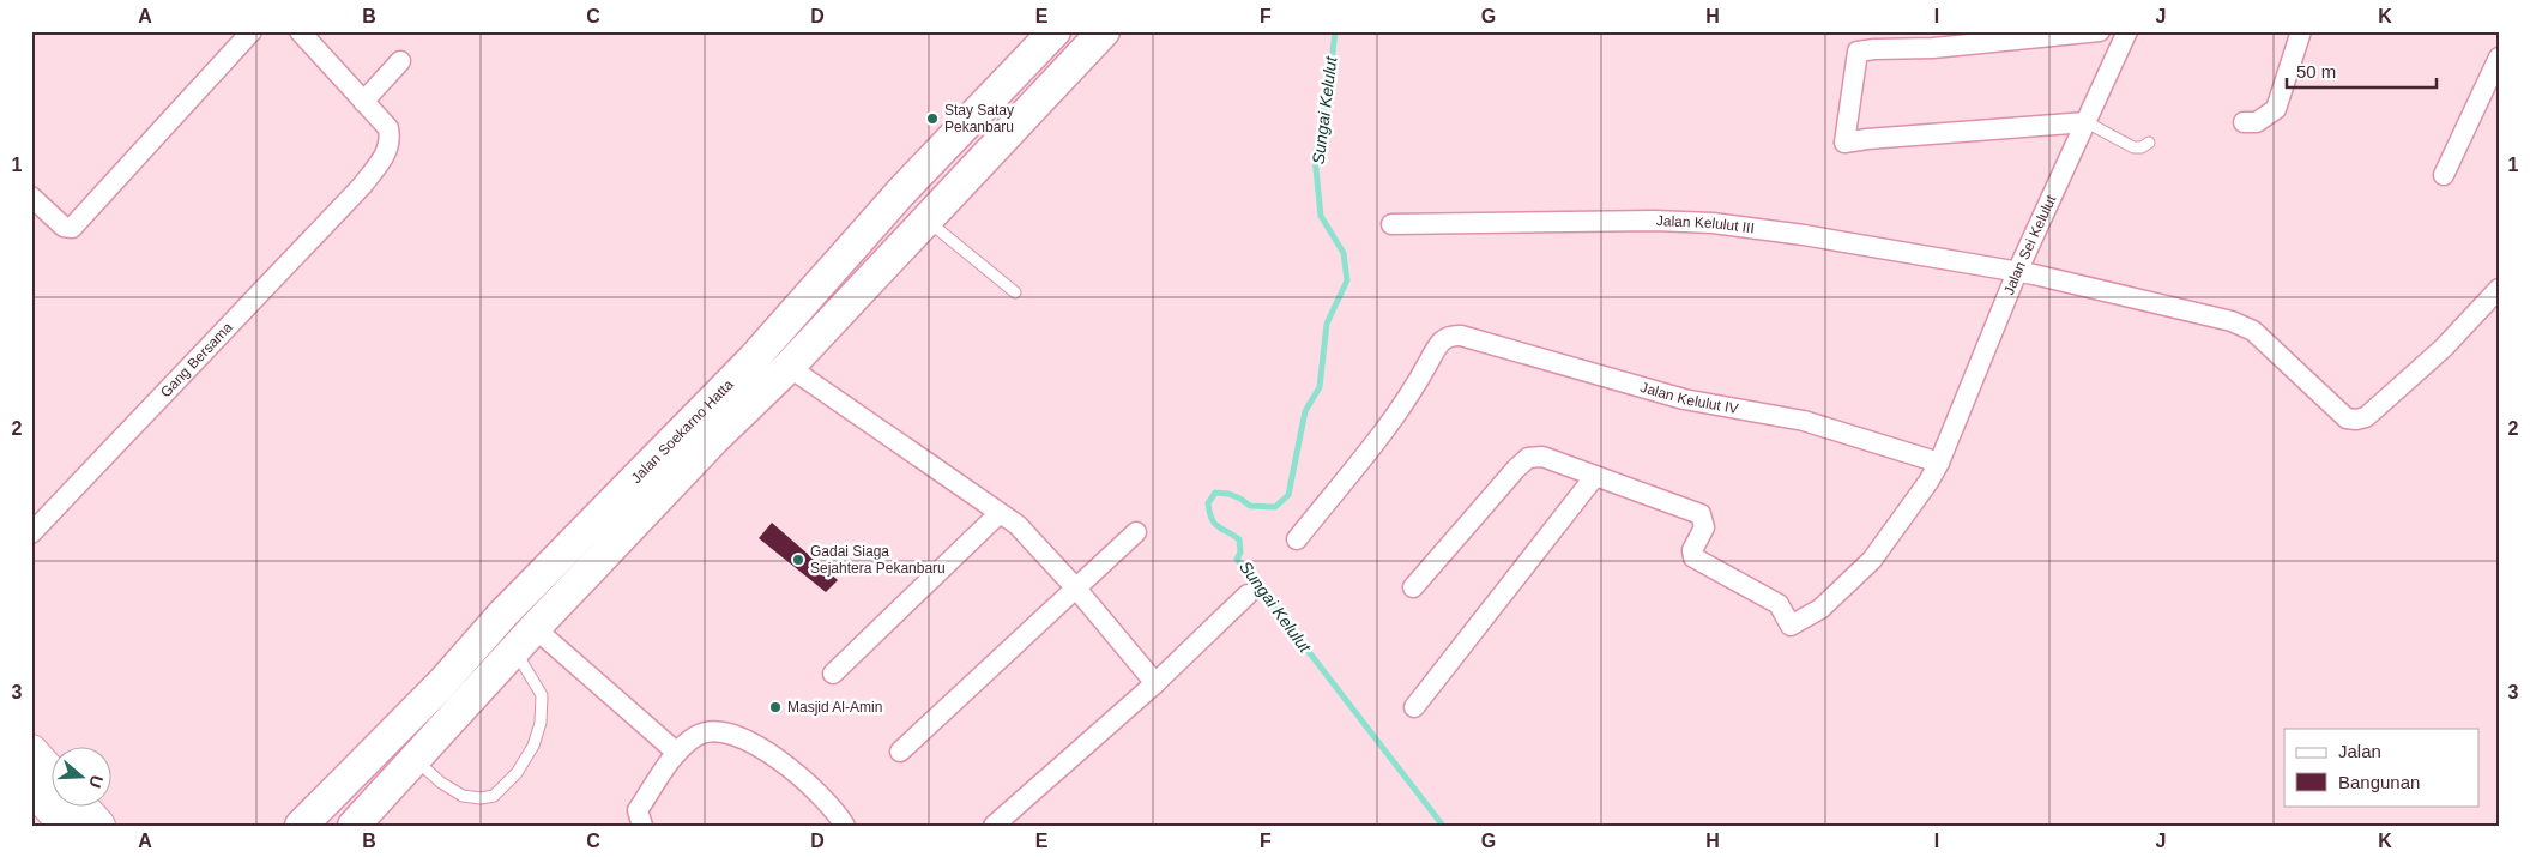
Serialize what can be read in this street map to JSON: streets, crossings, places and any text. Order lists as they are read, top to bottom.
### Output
{
  "streets": {
    "main road": ["Jalan Soekarno Hatta"],
    "street": [
      "Jalan Kelulut III",
      "Jalan Sei Kelulut",
      "Gang Bersama",
      "Jalan Kelulut IV"
    ]
  },
  "crossings": [
    ["Jalan Kelulut III", "Jalan Sei Kelulut"],
    ["Jalan Sei Kelulut", "Jalan Kelulut IV"]
  ],
  "water": ["Sungai Kelulut"],
  "places": ["Stay Satay Pekanbaru", "Gadai Siaga Sejahtera Pekanbaru", "Masjid Al-Amin"],
  "legend": ["Jalan", "Bangunan"],
  "scale_bar": "50 m",
  "north": "right",
  "grid": {
    "columns": [
      "A",
      "B",
      "C",
      "D",
      "E",
      "F",
      "G",
      "H",
      "I",
      "J",
      "K"
    ],
    "rows": ["1", "2", "3"]
  }
}
